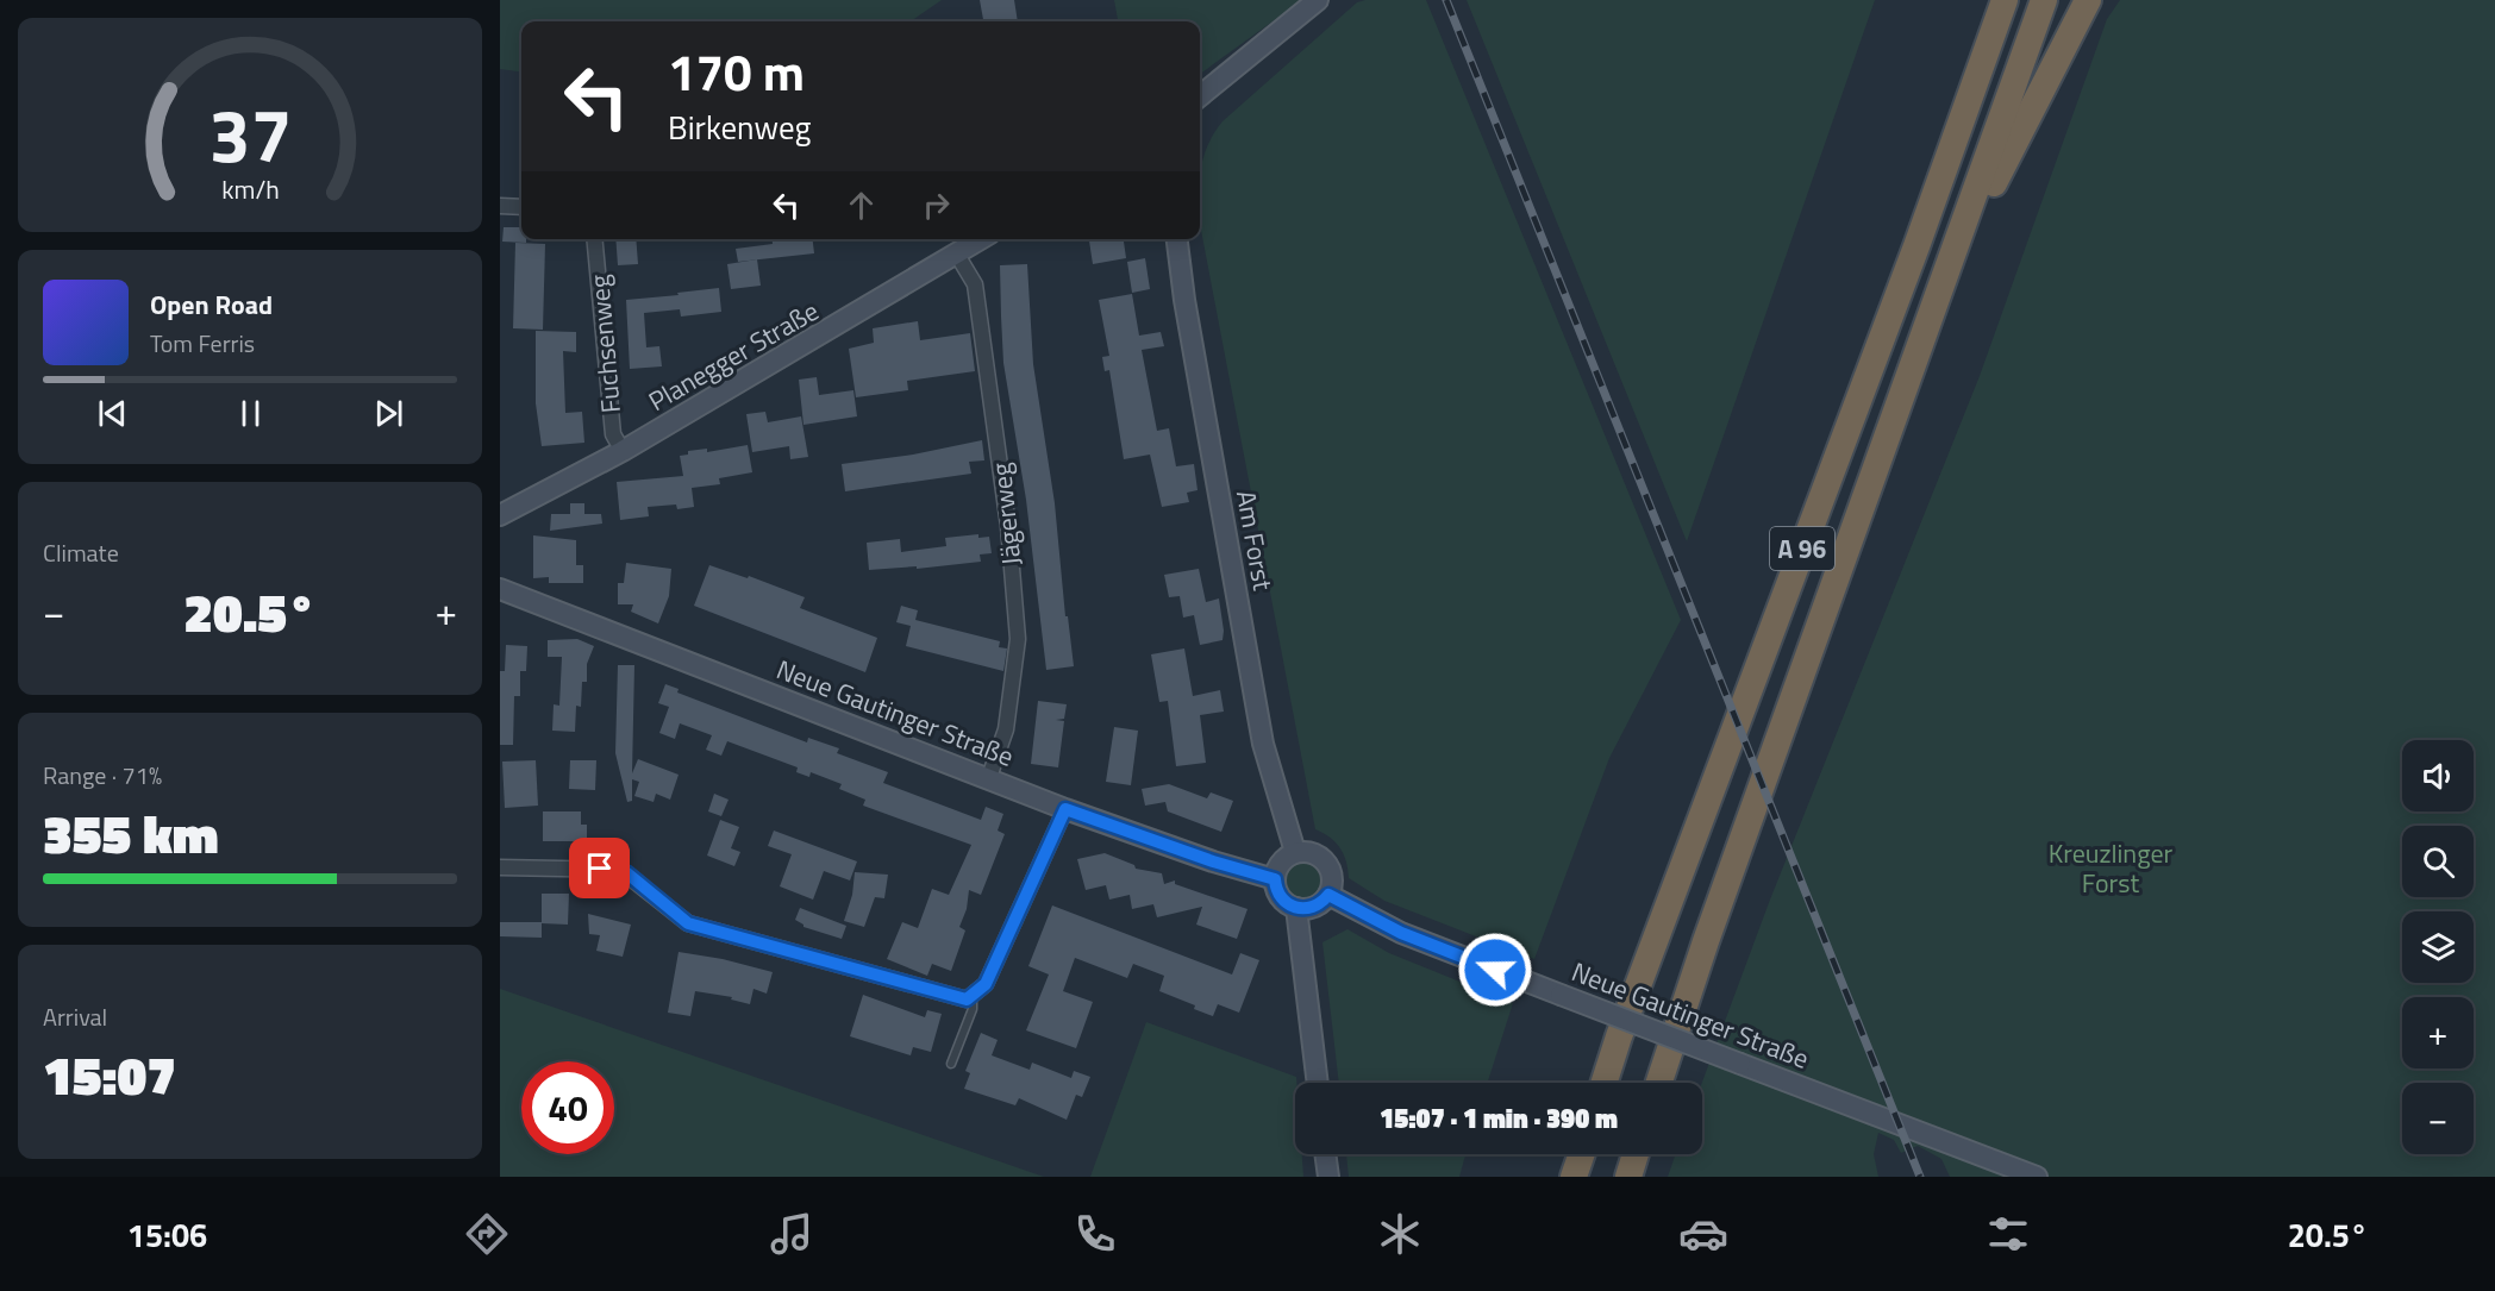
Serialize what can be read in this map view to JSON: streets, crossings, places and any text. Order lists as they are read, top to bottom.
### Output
{
  "streets": {
    "highway": ["A 96"],
    "street": [
      "Fuchsenweg",
      "Planegger Straße",
      "Jägerweg",
      "Am Forst",
      "Neue Gautinger Straße"
    ]
  },
  "crossings": [
    ["Fuchsenweg", "Planegger Straße"],
    ["Planegger Straße", "Jägerweg"],
    ["Jägerweg", "Neue Gautinger Straße"],
    ["Am Forst", "Neue Gautinger Straße"]
  ],
  "parks": ["Kreuzlinger Forst"],
  "page": {
    "turn": ["170 m", "Birkenweg"],
    "song": ["Open Road", "Tom Ferris"],
    "tile": [
      "Climate",
      ["Range · 71%", "355 km"],
      ["Arrival", "15:07"]
    ],
    "heat": ["−", "20.5°", "+"],
    "map_buttons": ["+", "−"],
    "limit": "40",
    "trip": "15:07 · 1 min · 390 m",
    "tabs": ["15:06", "20.5°"],
    "gauge": ["37", "km/h"]
  }
}
